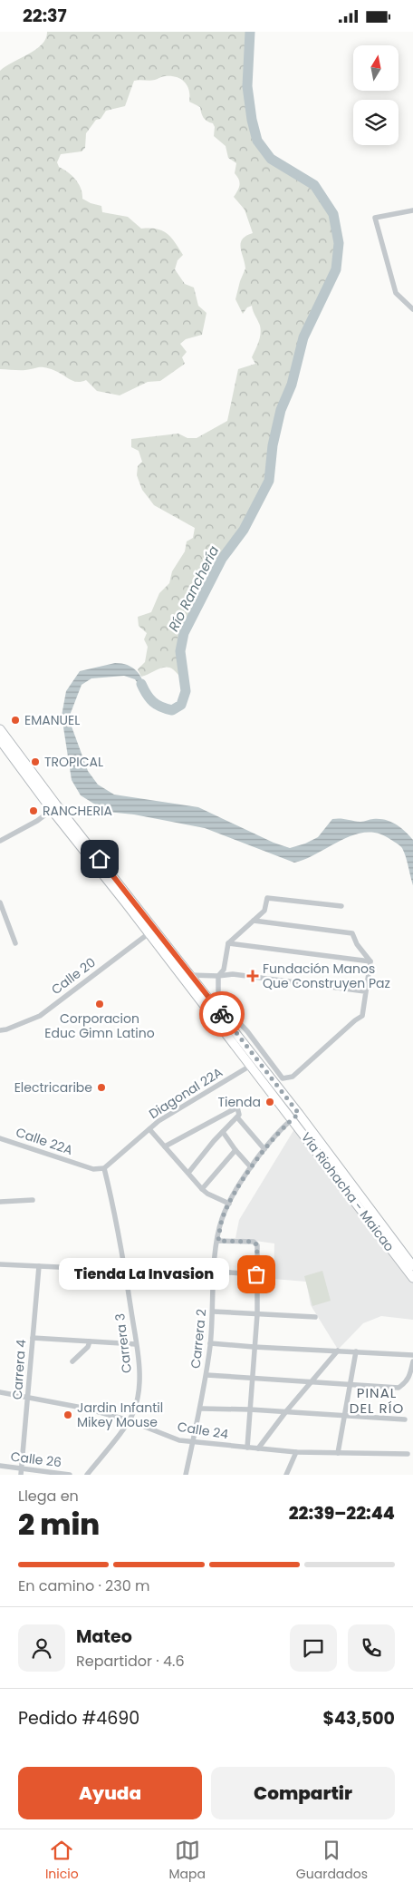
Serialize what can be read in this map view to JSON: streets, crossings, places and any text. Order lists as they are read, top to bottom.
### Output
{
  "streets": {
    "highway": ["Vía Riohacha - Maicao"],
    "street": [
      "Calle 20",
      "Diagonal 22A",
      "Calle 22A",
      "Carrera 2",
      "Carrera 3",
      "Carrera 4",
      "Calle 24",
      "Calle 26"
    ]
  },
  "crossings": [
    ["Calle 20", "Vía Riohacha - Maicao"],
    ["Diagonal 22A", "Calle 22A"],
    ["Diagonal 22A", "Vía Riohacha - Maicao"],
    ["Diagonal 22A", "Carrera 3"],
    ["Calle 22A", "Carrera 3"],
    ["Vía Riohacha - Maicao", "Carrera 2"],
    ["Carrera 2", "Calle 24"],
    ["Carrera 3", "Calle 24"],
    ["Carrera 4", "Calle 24"],
    ["Carrera 4", "Calle 26"]
  ],
  "districts": ["PINAL DEL RÍO"],
  "water": ["Río Ranchería"],
  "places": {
    "other": [
      "EMANUEL",
      "TROPICAL",
      "RANCHERIA",
      "Corporacion Educ Gimn Latino",
      "Electricaribe",
      "Tienda",
      "Tienda La Invasion",
      "Jardin Infantil Mikey Mouse"
    ],
    "health": ["Fundación Manos Que Construyen Paz"]
  },
  "north": "top",
  "page": {
    "status": "22:37",
    "bubble": "Tienda La Invasion",
    "heading": ["2 min", "Llega en", "22:39–22:44"],
    "panel": [
      "Mateo",
      "Repartidor · 4.6",
      "Pedido #4690",
      "$43,500"
    ],
    "bar": "En camino · 230 m",
    "buttons": ["Ayuda", "Compartir"],
    "tabs": ["Inicio", "Mapa", "Guardados"]
  }
}
